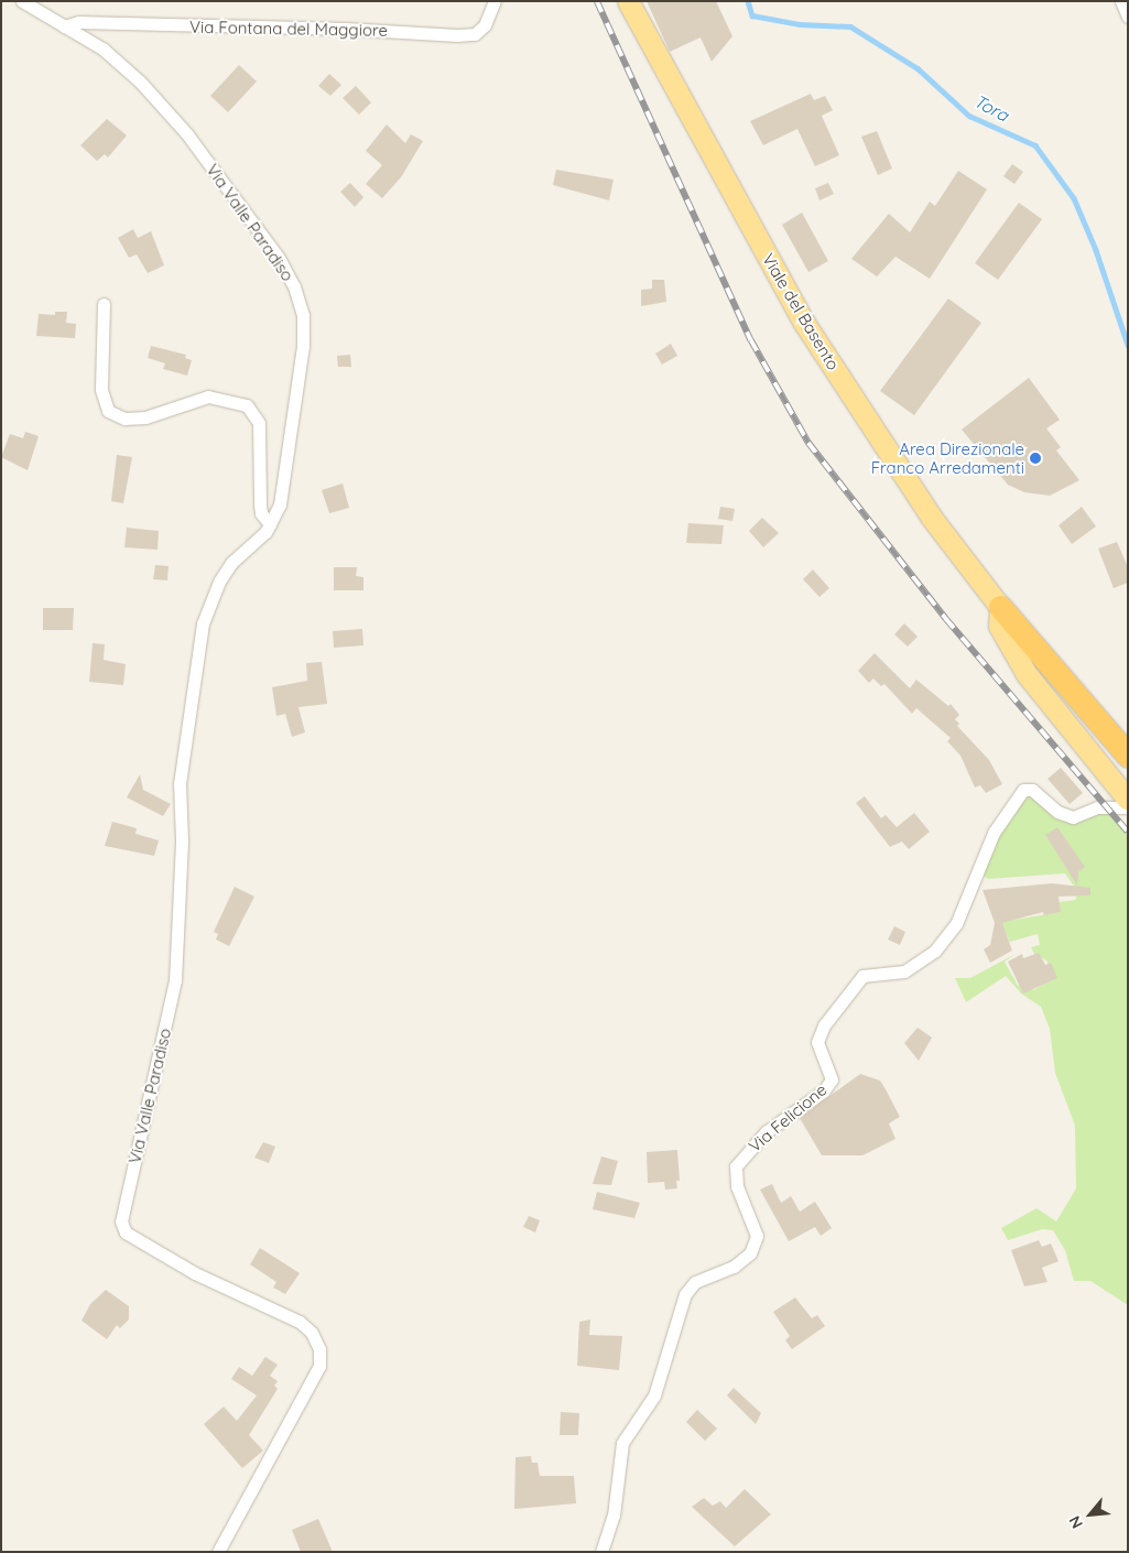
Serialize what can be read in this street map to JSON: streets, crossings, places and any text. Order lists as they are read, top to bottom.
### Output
{
  "streets": {
    "main road": ["Viale del Basento"],
    "street": ["Via Fontana del Maggiore", "Via Valle Paradiso", "Via Felicione"]
  },
  "crossings": [
    ["Via Fontana del Maggiore", "Via Valle Paradiso"]
  ],
  "water": ["Tora"],
  "places": ["Area Direzionale Franco Arredamenti"],
  "north": "bottom left"
}
